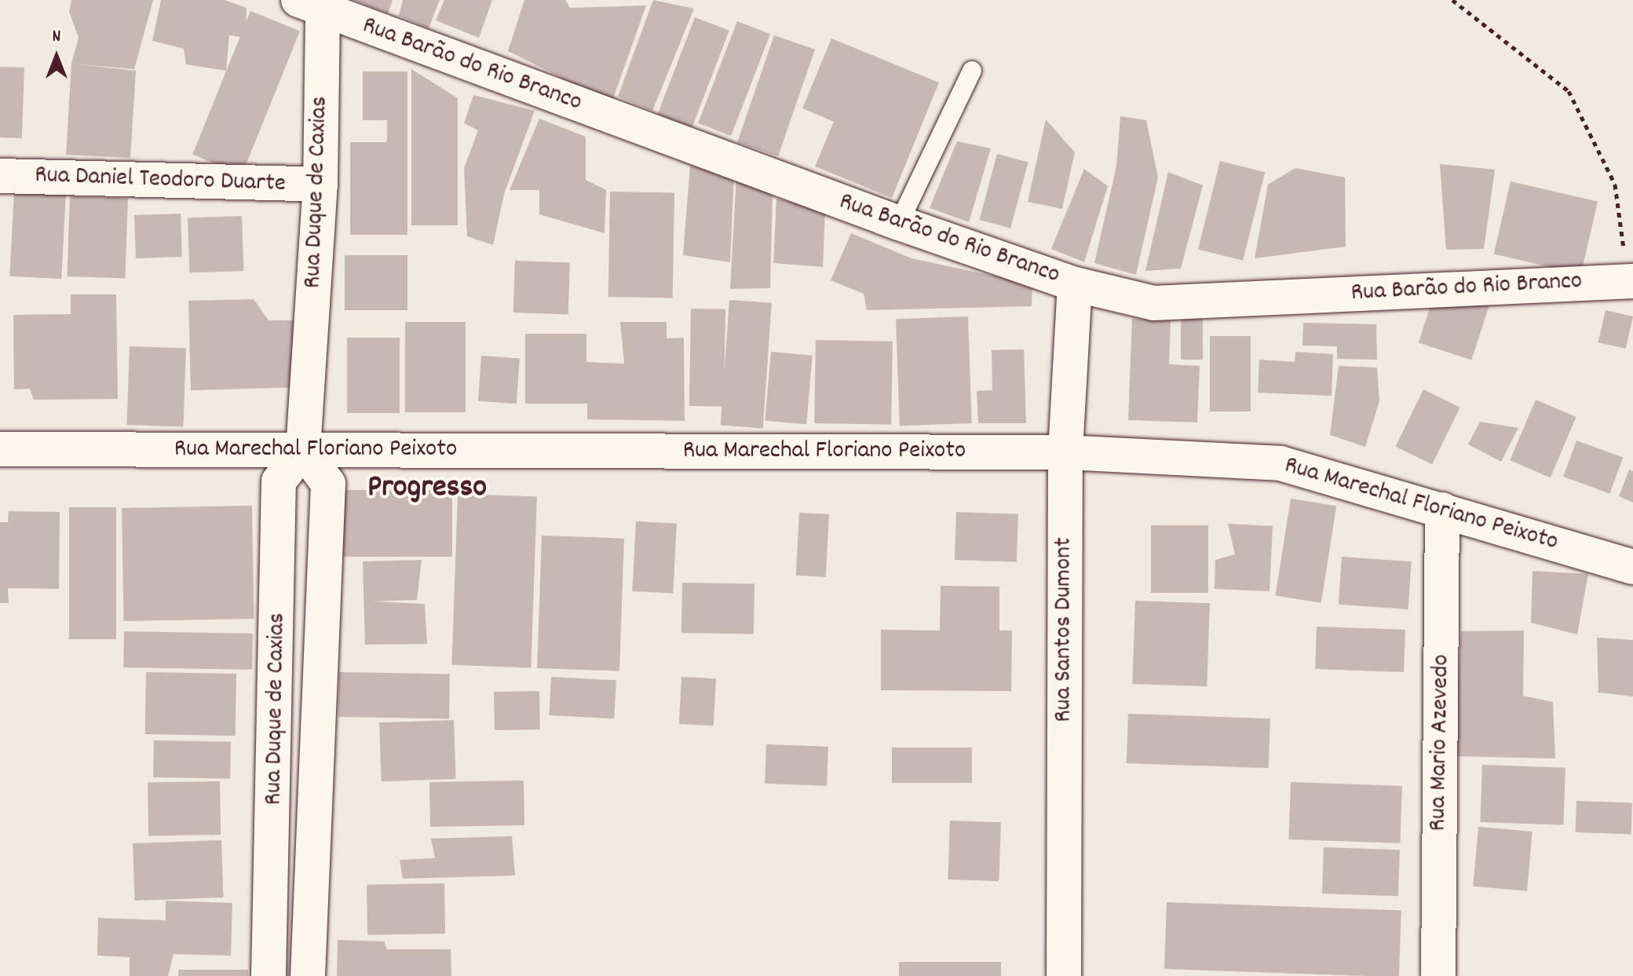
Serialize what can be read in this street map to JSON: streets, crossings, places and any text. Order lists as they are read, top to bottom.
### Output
{
  "streets": {
    "street": [
      "Rua Barão do Rio Branco",
      "Rua Daniel Teodoro Duarte",
      "Rua Duque de Caxias",
      "Rua Marechal Floriano Peixoto",
      "Rua Santos Dumont",
      "Rua Mario Azevedo"
    ]
  },
  "crossings": [
    ["Rua Barão do Rio Branco", "Rua Duque de Caxias"],
    ["Rua Barão do Rio Branco", "Rua Santos Dumont"],
    ["Rua Daniel Teodoro Duarte", "Rua Duque de Caxias"],
    ["Rua Duque de Caxias", "Rua Marechal Floriano Peixoto"],
    ["Rua Marechal Floriano Peixoto", "Rua Santos Dumont"],
    ["Rua Marechal Floriano Peixoto", "Rua Mario Azevedo"]
  ],
  "districts": ["Progresso"],
  "north": "top"
}
